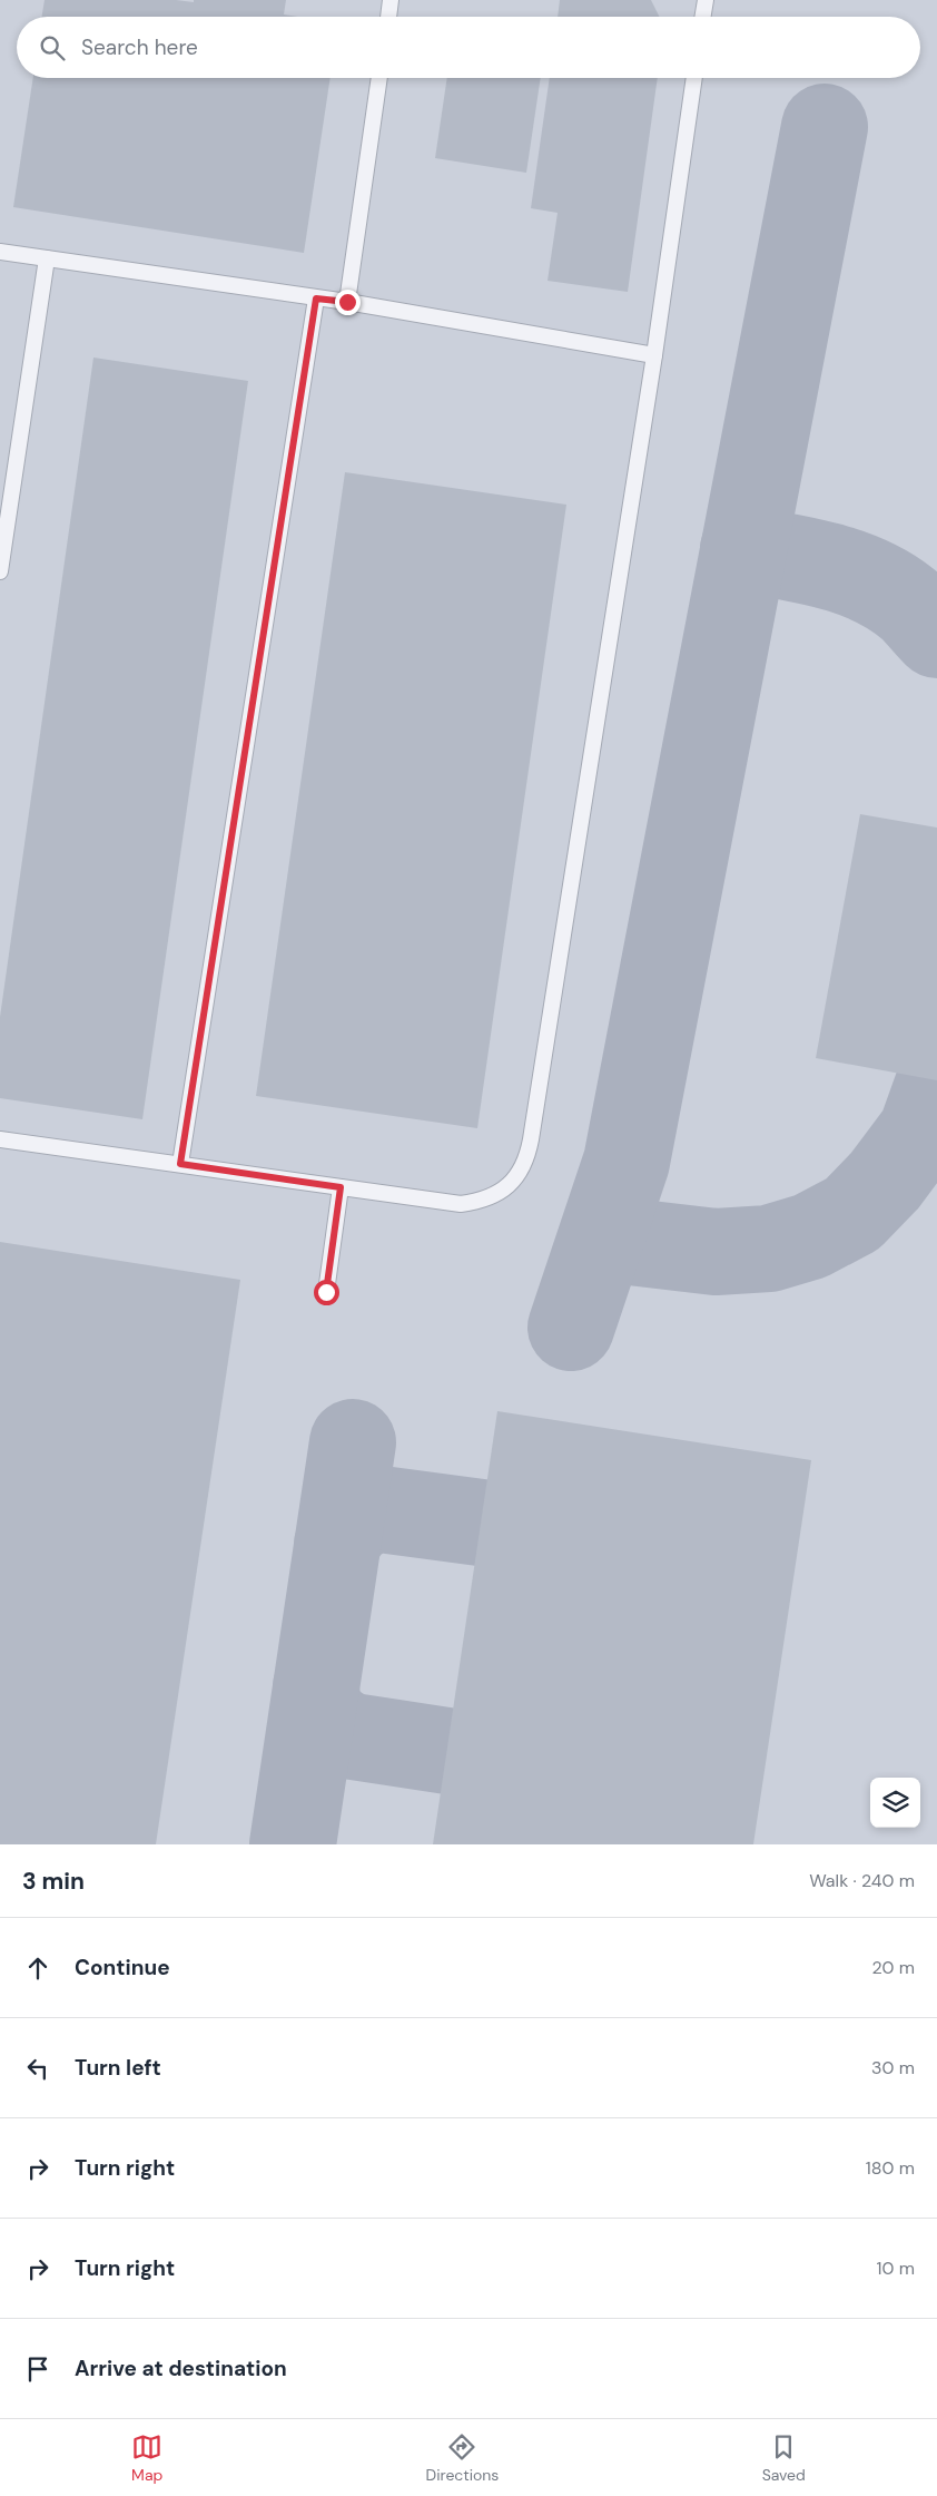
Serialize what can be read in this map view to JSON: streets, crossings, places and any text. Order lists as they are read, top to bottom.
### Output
{
  "page": {
    "search": "Search here",
    "heading": ["3 min", "Walk · 240 m"],
    "list": [
      ["Continue", "20 m"],
      ["Turn left", "30 m"],
      ["Turn right", "180 m"],
      ["Turn right", "10 m"],
      "Arrive at destination"
    ],
    "nav": ["Map", "Directions", "Saved"]
  }
}
